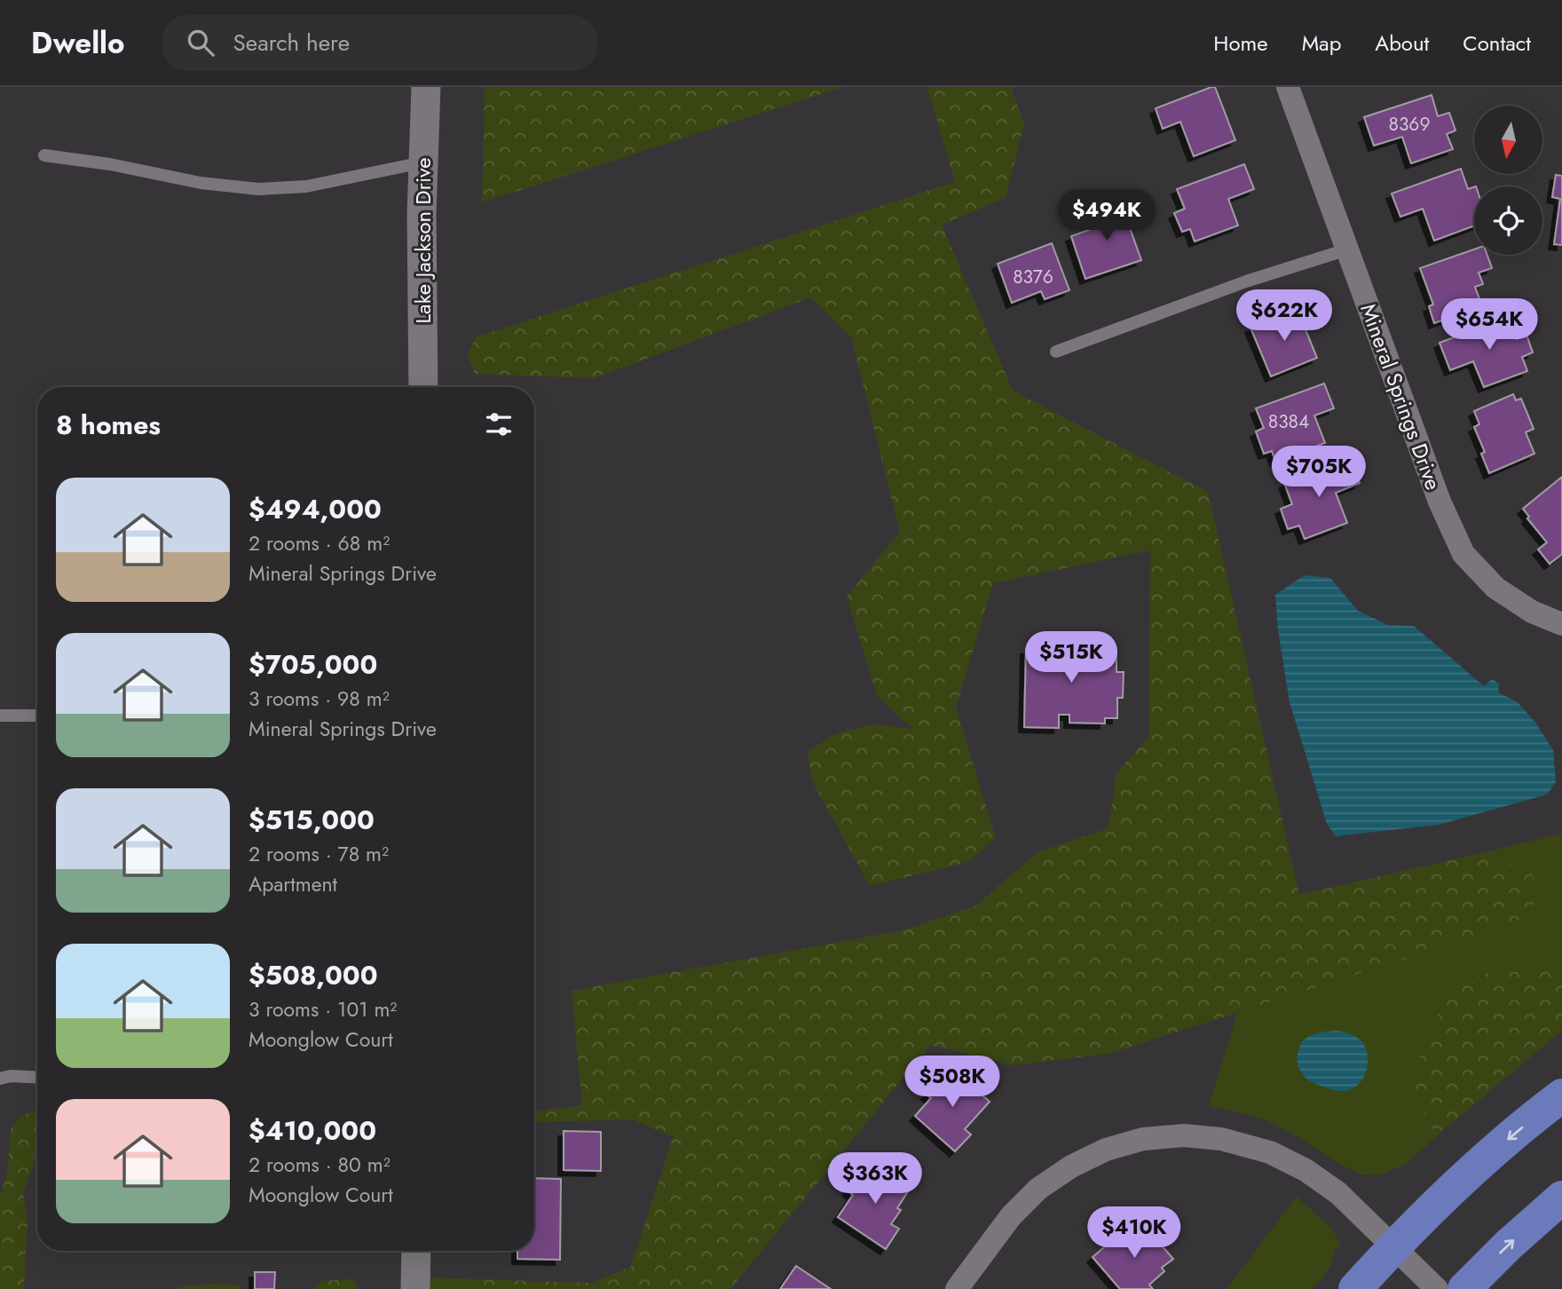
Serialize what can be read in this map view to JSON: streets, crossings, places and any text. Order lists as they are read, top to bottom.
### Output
{
  "streets": {
    "street": ["Lake Jackson Drive", "Mineral Springs Drive"]
  },
  "house_numbers": ["8369", "8376", "8384"],
  "north": "bottom",
  "page": {
    "header": "Dwello",
    "search": "Search here",
    "nav": [
      "Home",
      "Map",
      "About",
      "Contact"
    ],
    "price": [
      "$494K",
      "$622K",
      "$654K",
      "$705K",
      "$515K",
      "$508K",
      "$363K",
      "$410K"
    ],
    "heading": "8 homes",
    "list": [
      {
        "name": "$494,000",
        "note": "2 rooms · 68 m² · Mineral Springs Drive"
      },
      {
        "name": "$705,000",
        "note": "3 rooms · 98 m² · Mineral Springs Drive"
      },
      {
        "name": "$515,000",
        "note": "2 rooms · 78 m² · Apartment"
      },
      {
        "name": "$508,000",
        "note": "3 rooms · 101 m² · Moonglow Court"
      },
      {
        "name": "$410,000",
        "note": "2 rooms · 80 m² · Moonglow Court"
      }
    ]
  }
}
